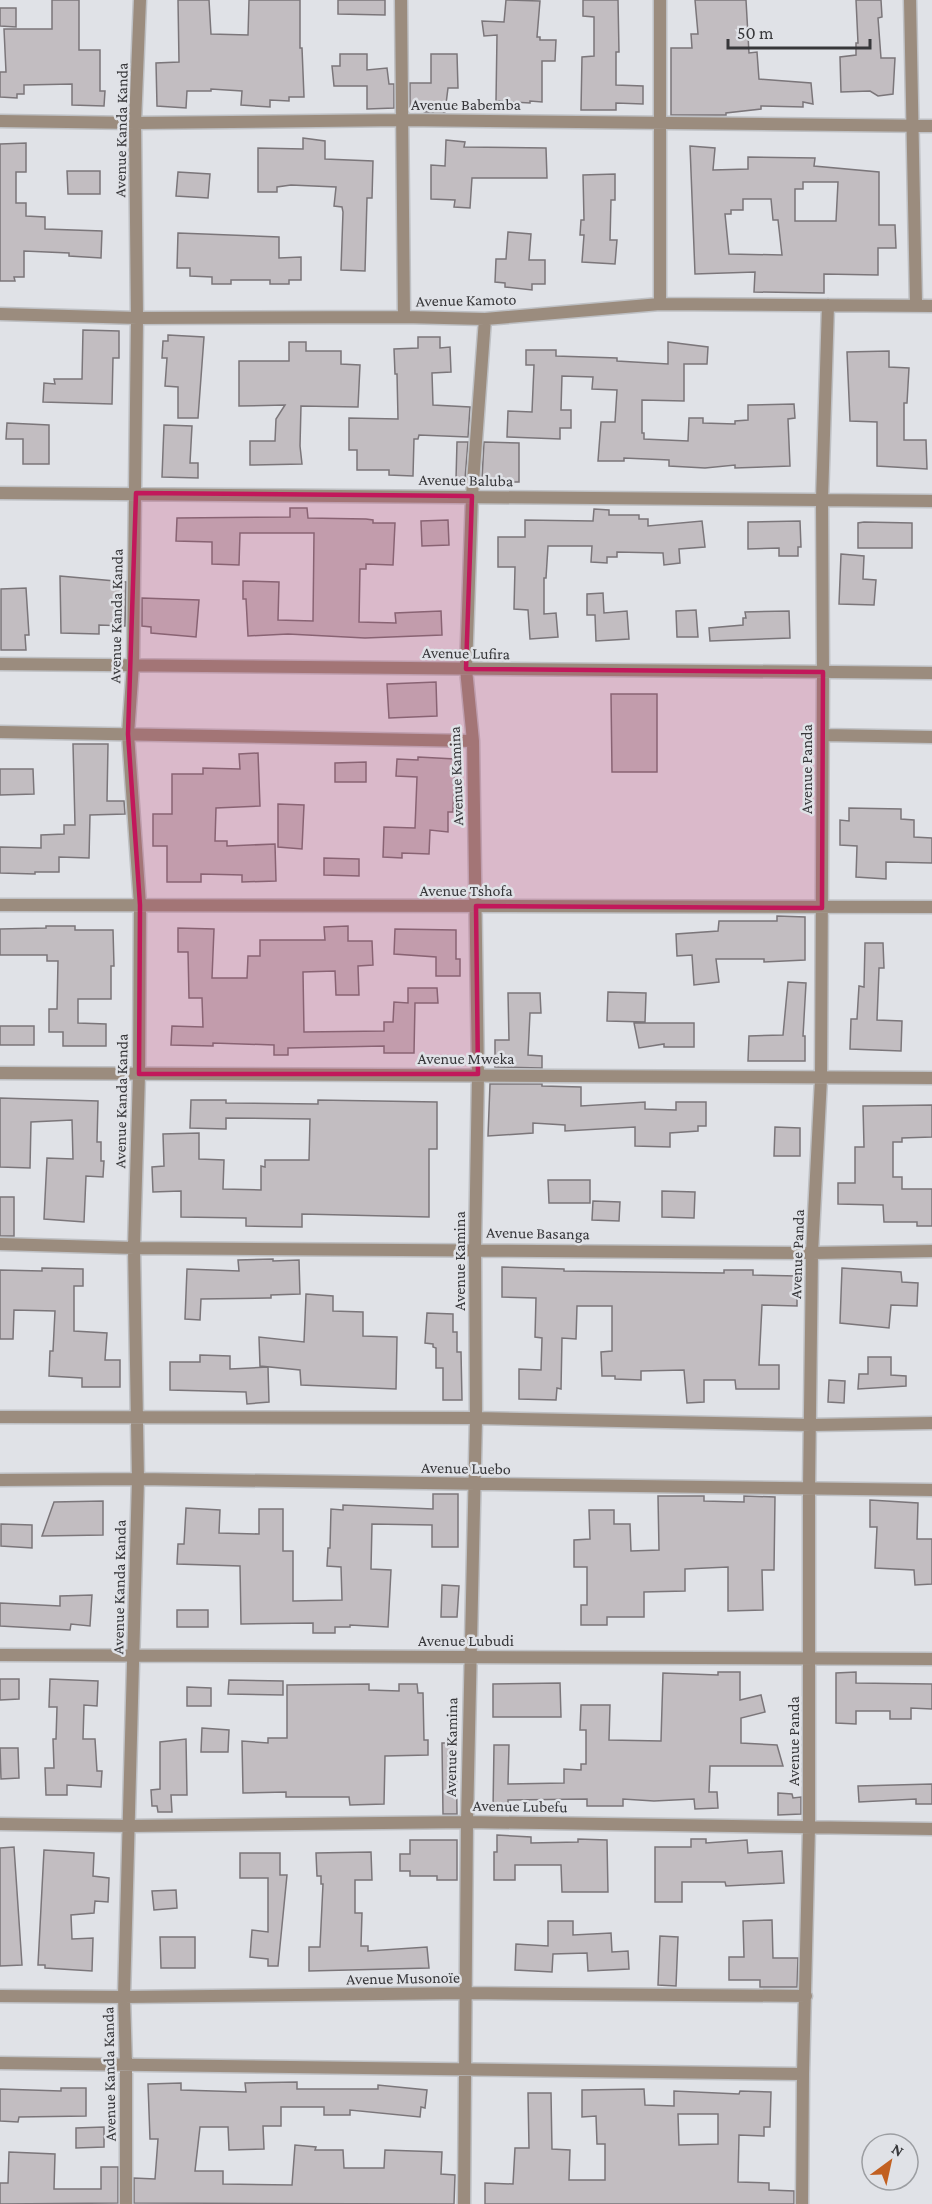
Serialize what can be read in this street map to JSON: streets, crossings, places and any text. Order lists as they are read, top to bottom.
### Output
{
  "streets": {
    "street": [
      "Avenue Babemba",
      "Avenue Kanda Kanda",
      "Avenue Kamoto",
      "Avenue Baluba",
      "Avenue Lufira",
      "Avenue Panda",
      "Avenue Kamina",
      "Avenue Tshofa",
      "Avenue Mweka",
      "Avenue Basanga",
      "Avenue Luebo",
      "Avenue Lubudi",
      "Avenue Lubefu",
      "Avenue Musonoïe"
    ]
  },
  "crossings": [
    ["Avenue Babemba", "Avenue Kanda Kanda"],
    ["Avenue Kanda Kanda", "Avenue Kamoto"],
    ["Avenue Kanda Kanda", "Avenue Baluba"],
    ["Avenue Kanda Kanda", "Avenue Lufira"],
    ["Avenue Kanda Kanda", "Avenue Tshofa"],
    ["Avenue Kanda Kanda", "Avenue Mweka"],
    ["Avenue Kanda Kanda", "Avenue Basanga"],
    ["Avenue Kanda Kanda", "Avenue Luebo"],
    ["Avenue Kanda Kanda", "Avenue Lubudi"],
    ["Avenue Kanda Kanda", "Avenue Lubefu"],
    ["Avenue Kanda Kanda", "Avenue Musonoïe"],
    ["Avenue Kamoto", "Avenue Panda"],
    ["Avenue Kamoto", "Avenue Kamina"],
    ["Avenue Baluba", "Avenue Panda"],
    ["Avenue Baluba", "Avenue Kamina"],
    ["Avenue Lufira", "Avenue Panda"],
    ["Avenue Lufira", "Avenue Kamina"],
    ["Avenue Panda", "Avenue Tshofa"],
    ["Avenue Panda", "Avenue Mweka"],
    ["Avenue Panda", "Avenue Basanga"],
    ["Avenue Panda", "Avenue Luebo"],
    ["Avenue Panda", "Avenue Lubudi"],
    ["Avenue Panda", "Avenue Lubefu"],
    ["Avenue Panda", "Avenue Musonoïe"],
    ["Avenue Kamina", "Avenue Tshofa"],
    ["Avenue Kamina", "Avenue Mweka"],
    ["Avenue Kamina", "Avenue Basanga"],
    ["Avenue Kamina", "Avenue Luebo"],
    ["Avenue Kamina", "Avenue Lubudi"],
    ["Avenue Kamina", "Avenue Lubefu"],
    ["Avenue Kamina", "Avenue Musonoïe"]
  ],
  "scale_bar": "50 m",
  "north": "top right"
}
